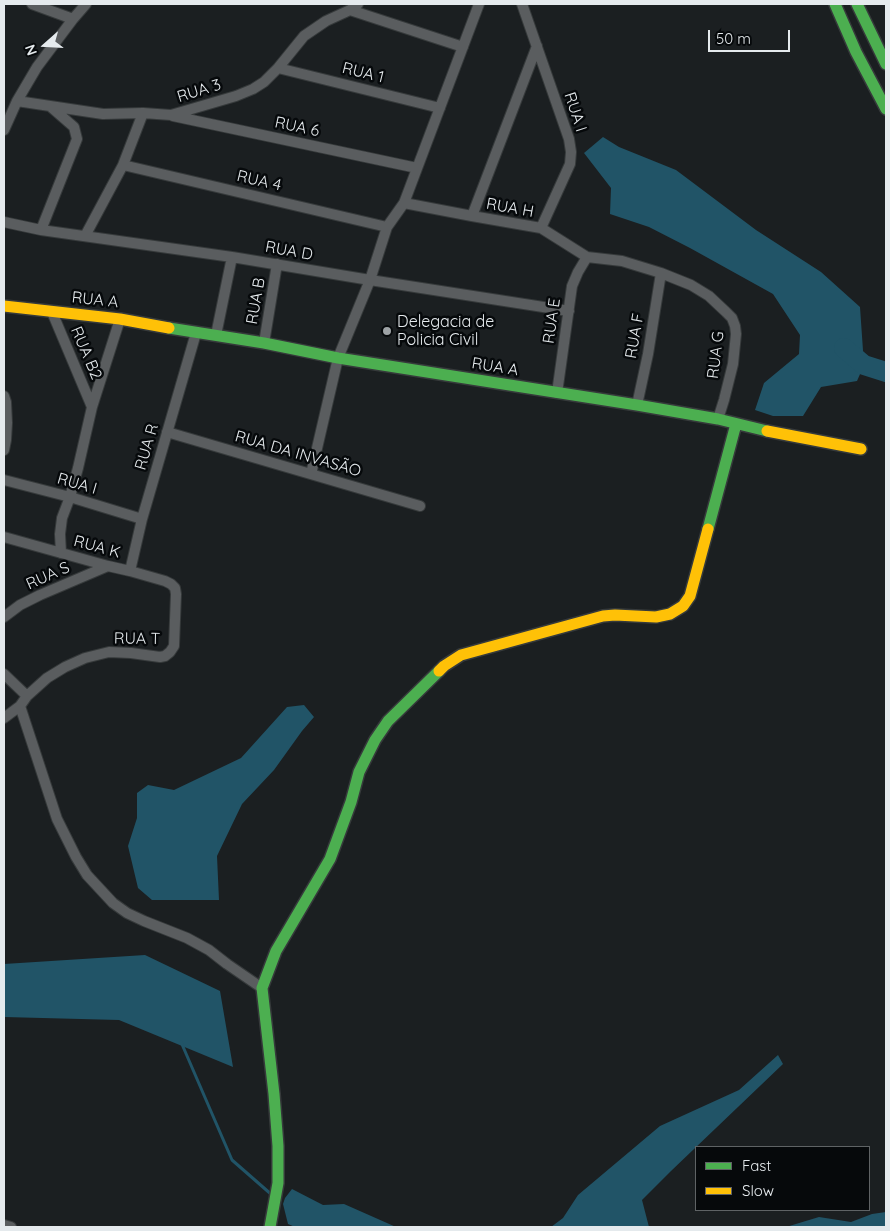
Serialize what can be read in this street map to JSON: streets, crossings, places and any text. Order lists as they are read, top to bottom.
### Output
{
  "streets": {
    "main road": ["RUA A"],
    "street": [
      "RUA 1",
      "RUA 3",
      "RUA I",
      "RUA 6",
      "RUA 4",
      "RUA H",
      "RUA D",
      "RUA B",
      "RUA E",
      "RUA F",
      "RUA B2",
      "RUA G",
      "RUA R",
      "RUA DA INVASÃO",
      "RUA K",
      "RUA S",
      "RUA T"
    ]
  },
  "crossings": [
    ["RUA 1", "RUA 3"],
    ["RUA 3", "RUA 6"],
    ["RUA I", "RUA H"],
    ["RUA I", "RUA B2"],
    ["RUA I", "RUA R"],
    ["RUA H", "RUA E"],
    ["RUA H", "RUA F"],
    ["RUA H", "RUA G"],
    ["RUA D", "RUA B"],
    ["RUA D", "RUA E"],
    ["RUA A", "RUA B"],
    ["RUA A", "RUA E"],
    ["RUA A", "RUA F"],
    ["RUA A", "RUA B2"],
    ["RUA A", "RUA G"],
    ["RUA A", "RUA R"],
    ["RUA F", "RUA G"],
    ["RUA B2", "RUA K"],
    ["RUA R", "RUA DA INVASÃO"],
    ["RUA R", "RUA K"],
    ["RUA K", "RUA S"],
    ["RUA K", "RUA T"]
  ],
  "places": ["Delegacia de Policia Civil"],
  "legend": ["Fast", "Slow"],
  "scale_bar": "50 m",
  "north": "left"
}
